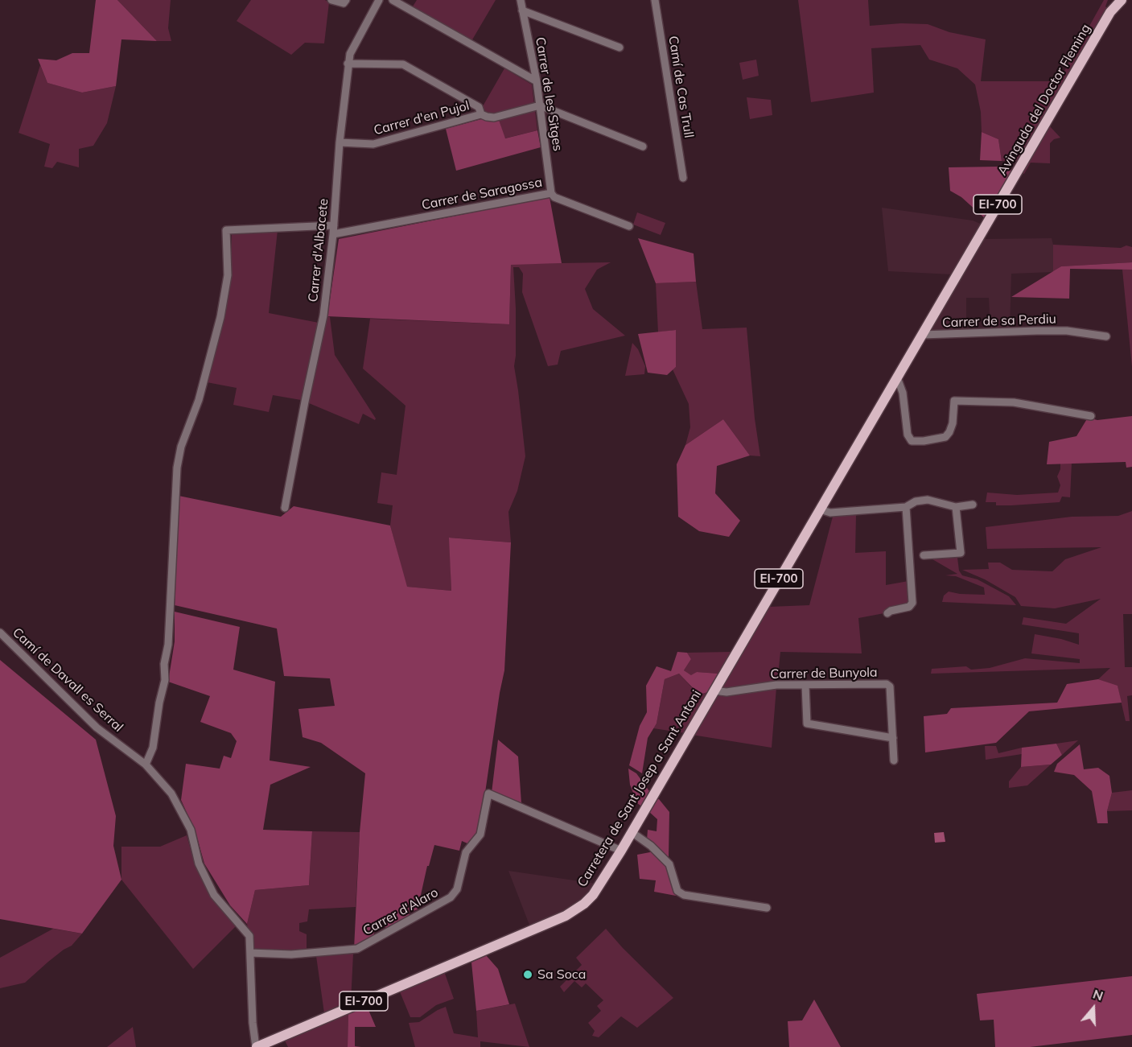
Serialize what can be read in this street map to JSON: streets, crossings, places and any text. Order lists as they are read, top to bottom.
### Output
{
  "streets": {
    "main road": ["Avinguda del Doctor Fleming", "EI-700", "Carretera de Sant Josep a Sant Antoni"],
    "street": [
      "Camí de Cas Trull",
      "Carrer de les Sitges",
      "Carrer d'en Pujol",
      "Carrer de Saragossa",
      "Carrer d'Albacete",
      "Carrer de sa Perdiu",
      "Carrer de Bunyola",
      "Camí de Davall es Serral",
      "Carrer d'Alaro"
    ]
  },
  "crossings": [
    ["Carrer de les Sitges", "Carrer d'en Pujol"],
    ["Carrer de les Sitges", "Carrer de Saragossa"],
    ["Avinguda del Doctor Fleming", "Carrer de sa Perdiu"],
    ["Avinguda del Doctor Fleming", "Carretera de Sant Josep a Sant Antoni"],
    ["Carrer d'en Pujol", "Carrer d'Albacete"],
    ["Carrer de Saragossa", "Carrer d'Albacete"],
    ["Carrer de Bunyola", "Carretera de Sant Josep a Sant Antoni"],
    ["Camí de Davall es Serral", "Carretera de Sant Josep a Sant Antoni"],
    ["Camí de Davall es Serral", "Carrer d'Alaro"],
    ["Carretera de Sant Josep a Sant Antoni", "Carrer d'Alaro"]
  ],
  "places": ["Sa Soca"],
  "north": "top"
}
